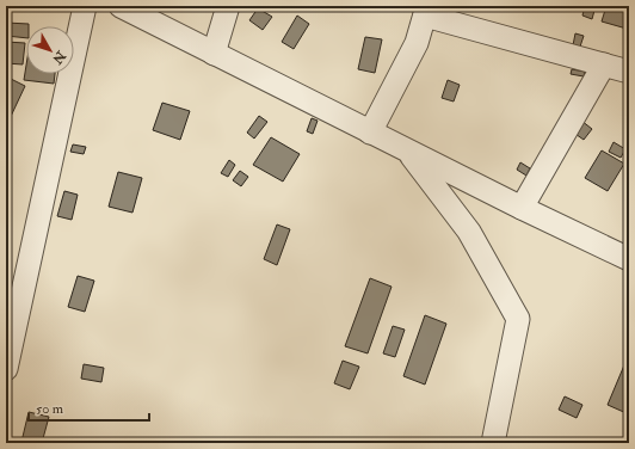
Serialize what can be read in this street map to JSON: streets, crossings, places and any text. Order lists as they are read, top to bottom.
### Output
{
  "scale_bar": "50 m",
  "north": "bottom right"
}
